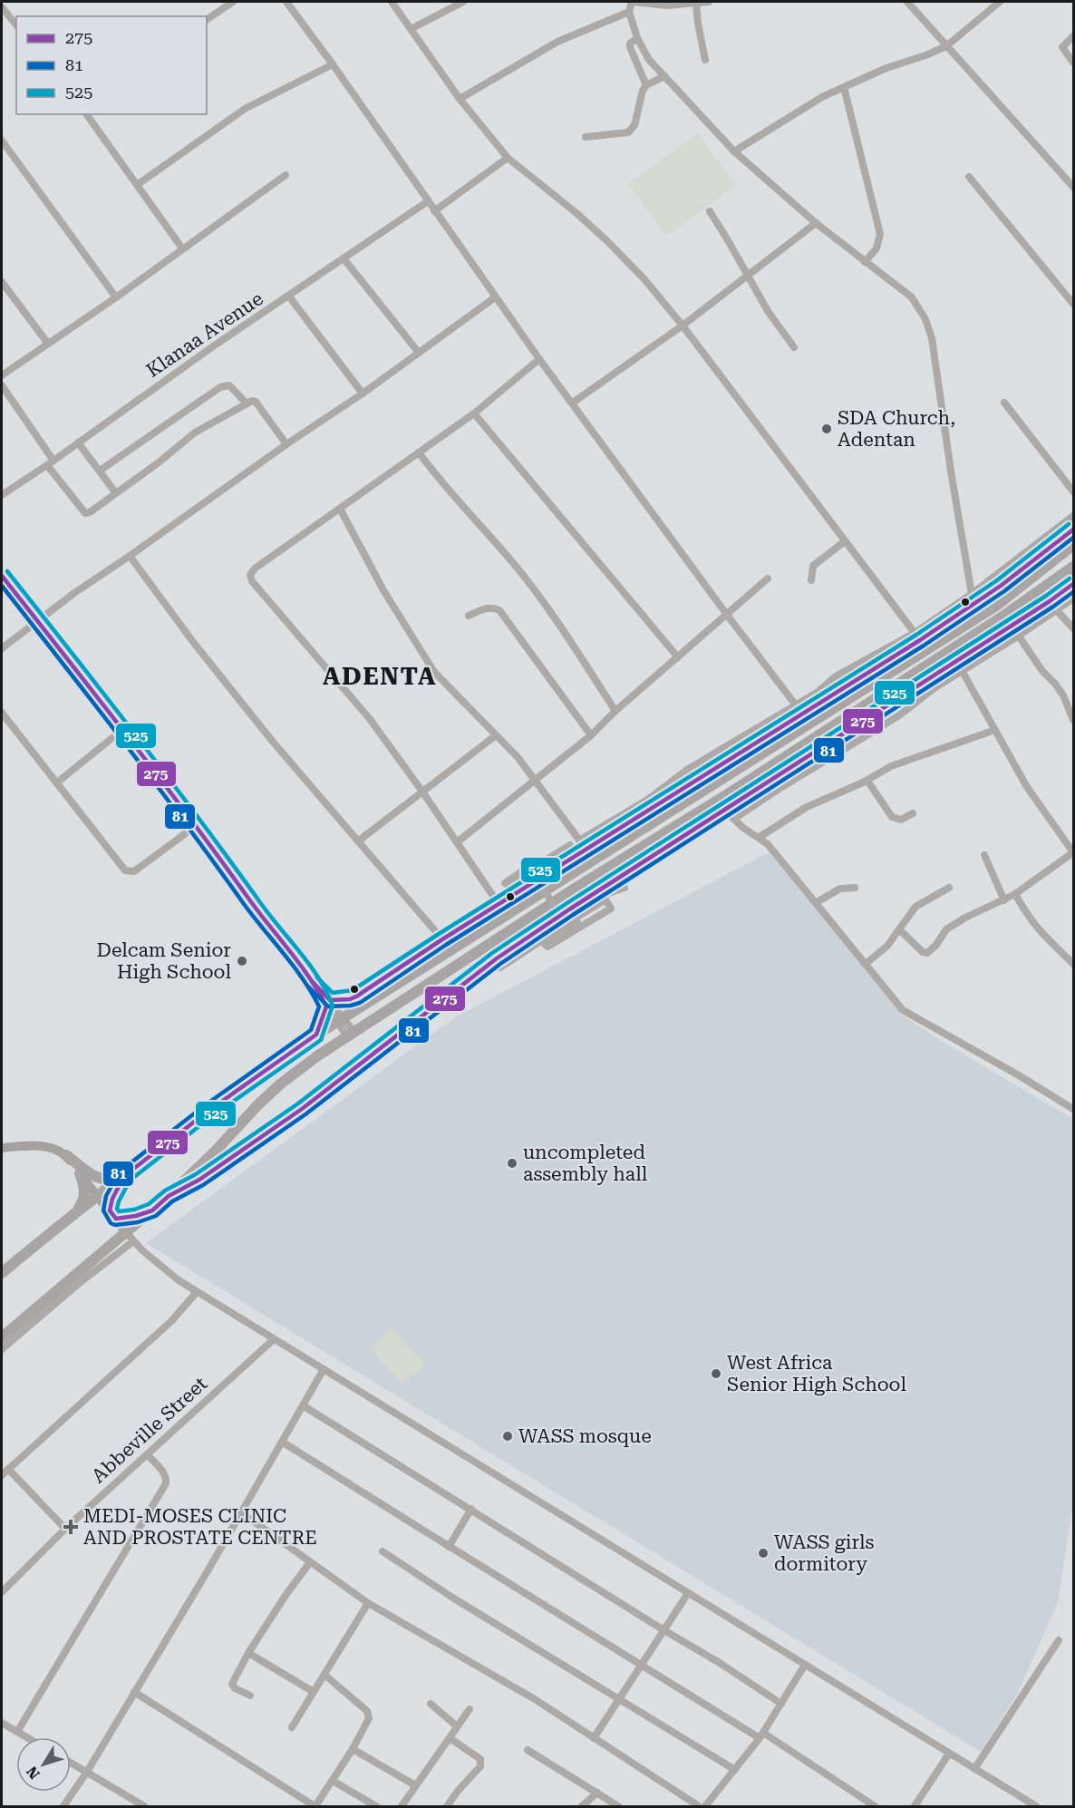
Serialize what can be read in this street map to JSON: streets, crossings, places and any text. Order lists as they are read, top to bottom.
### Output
{
  "streets": {
    "street": ["Klanaa Avenue", "Abbeville Street"]
  },
  "districts": ["ADENTA"],
  "places": {
    "other": [
      "SDA Church, Adentan",
      "Delcam Senior High School",
      "uncompleted assembly hall",
      "West Africa Senior High School",
      "WASS mosque",
      "WASS girls dormitory"
    ],
    "health": ["MEDI-MOSES CLINIC AND PROSTATE CENTRE"]
  },
  "lines": ["transit line 525", "transit line 275", "transit line 81"],
  "legend": ["275", "81", "525"],
  "north": "bottom left"
}
